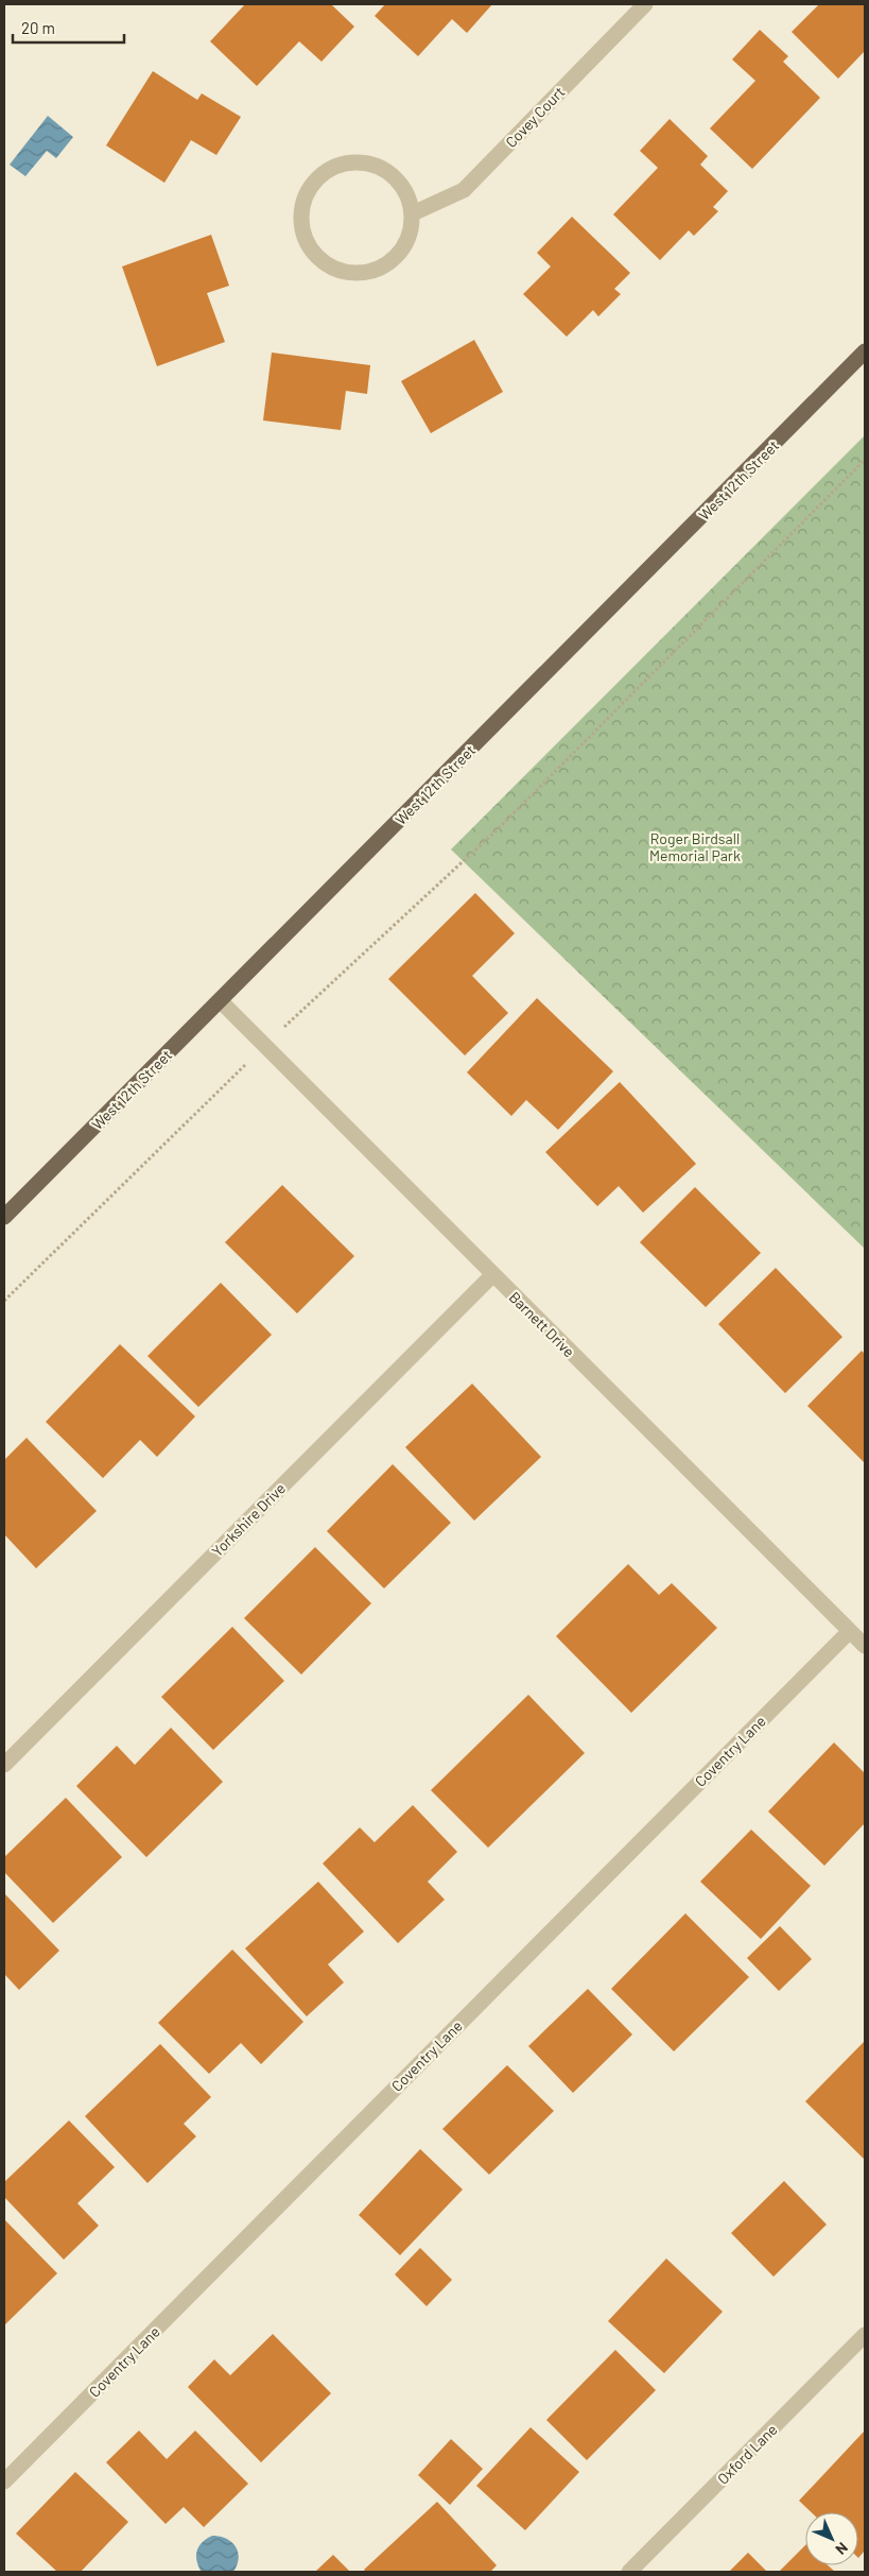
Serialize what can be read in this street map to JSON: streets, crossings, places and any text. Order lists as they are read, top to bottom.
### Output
{
  "streets": {
    "main road": ["West 12th Street"],
    "street": [
      "Covey Court",
      "Barnett Drive",
      "Yorkshire Drive",
      "Coventry Lane",
      "Oxford Lane"
    ]
  },
  "crossings": [
    ["West 12th Street", "Barnett Drive"],
    ["Barnett Drive", "Yorkshire Drive"],
    ["Barnett Drive", "Coventry Lane"]
  ],
  "parks": ["Roger Birdsall Memorial Park"],
  "scale_bar": "20 m",
  "north": "bottom right"
}
